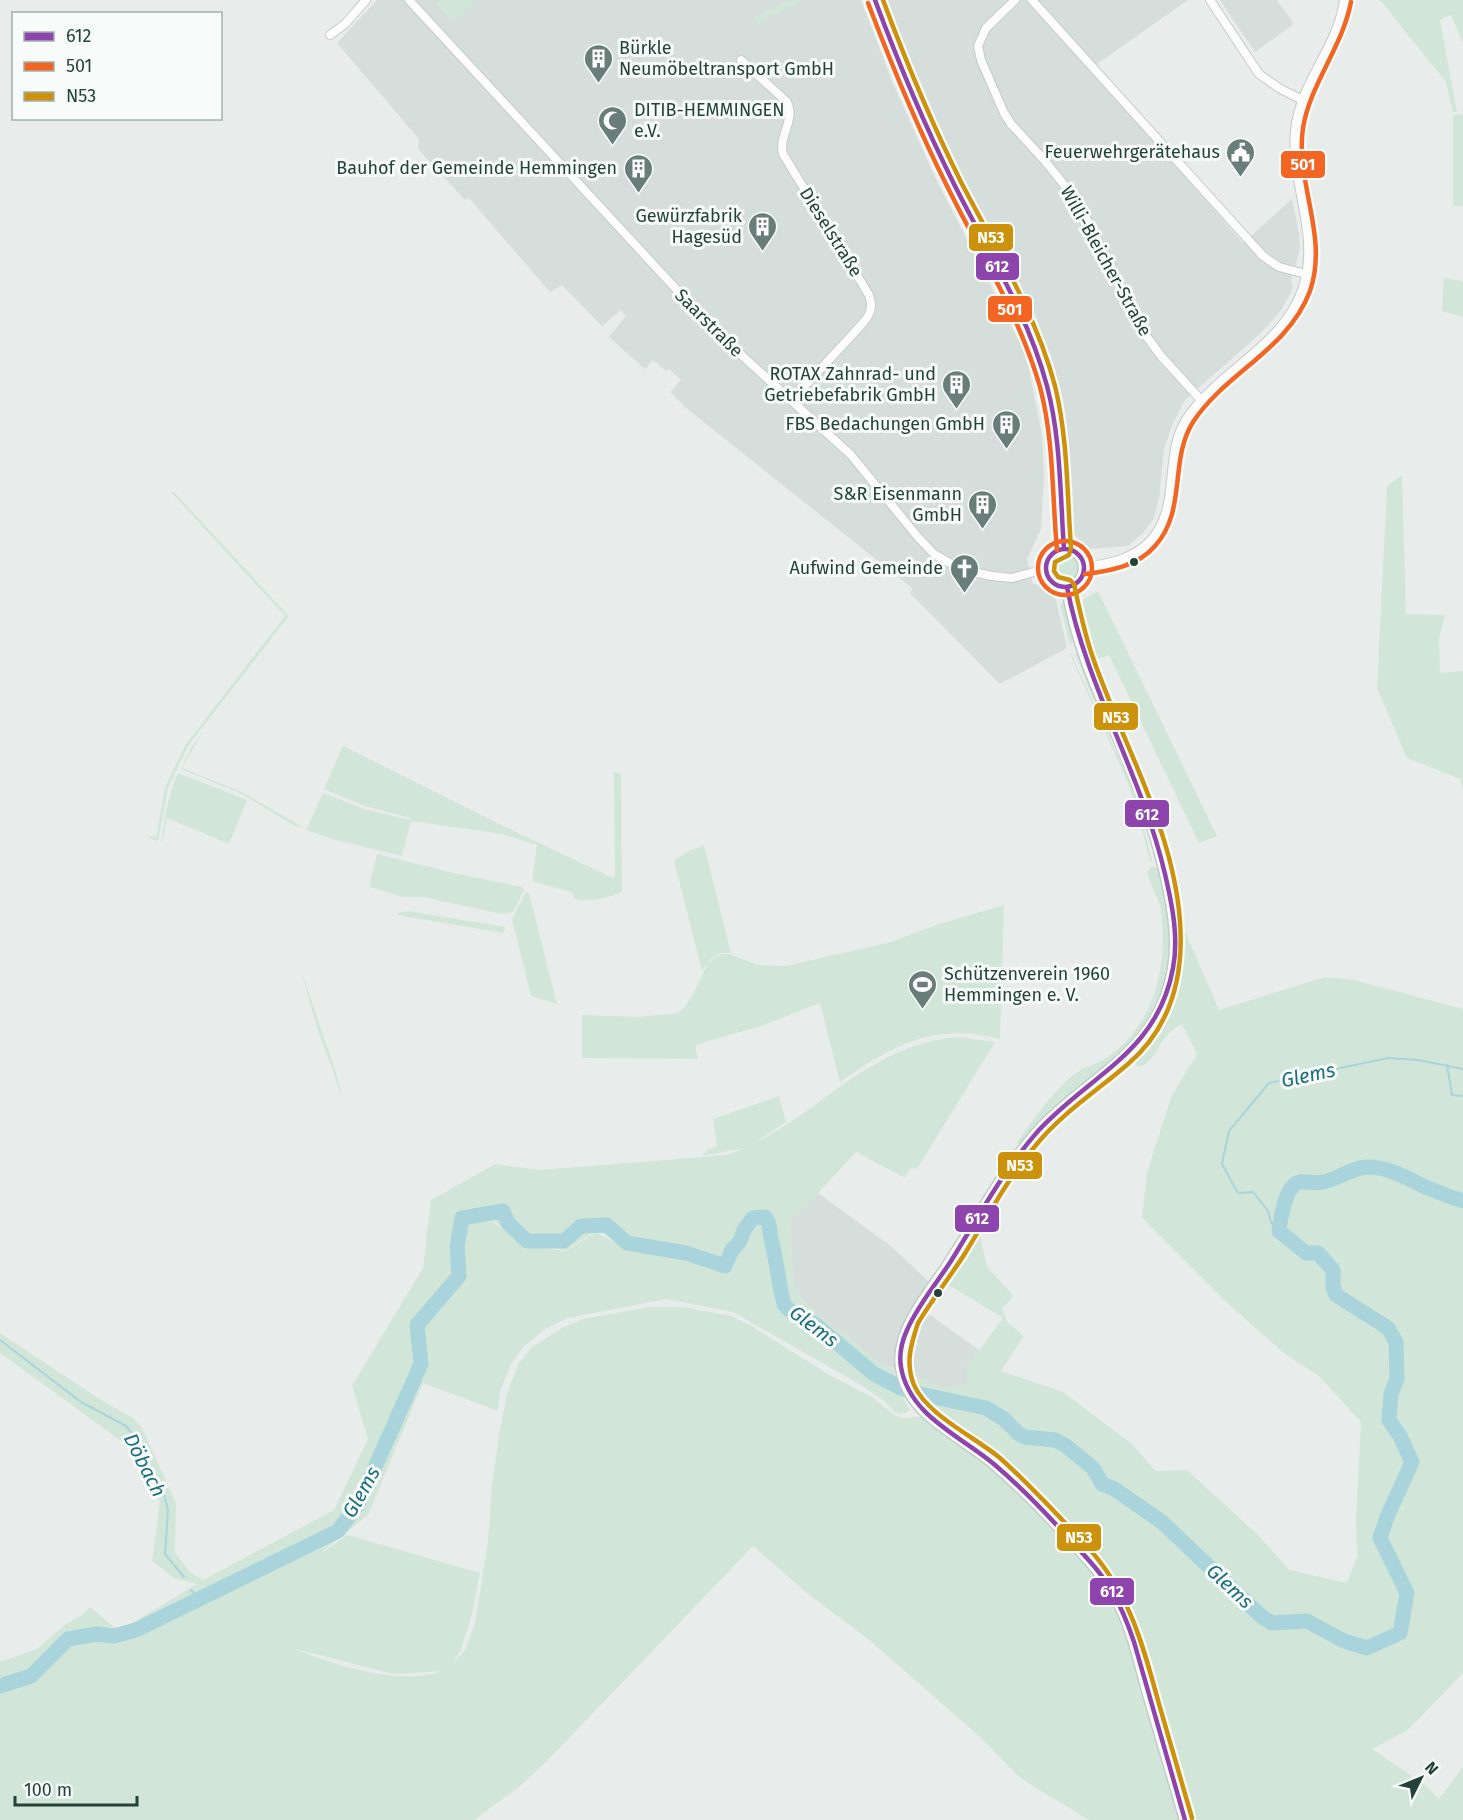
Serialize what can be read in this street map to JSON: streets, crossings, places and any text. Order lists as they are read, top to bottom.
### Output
{
  "streets": {
    "street": ["Dieselstraße", "Willi-Bleicher-Straße", "Saarstraße"]
  },
  "crossings": [
    ["Dieselstraße", "Saarstraße"]
  ],
  "water": ["Glems", "Döbach"],
  "places": {
    "building": [
      "Bürkle Neumöbeltransport GmbH",
      "Bauhof der Gemeinde Hemmingen",
      "Gewürzfabrik Hagesüd",
      "ROTAX Zahnrad- und Getriebefabrik GmbH",
      "FBS Bedachungen GmbH",
      "S&R Eisenmann GmbH"
    ],
    "mosque": ["DITIB-HEMMINGEN e.V."],
    "public building": ["Feuerwehrgerätehaus"],
    "church": ["Aufwind Gemeinde"],
    "sports": ["Schützenverein 1960 Hemmingen e. V."]
  },
  "lines": ["transit line 612", "transit line N53", "transit line 501"],
  "legend": ["612", "501", "N53"],
  "scale_bar": "100 m",
  "north": "top right"
}
